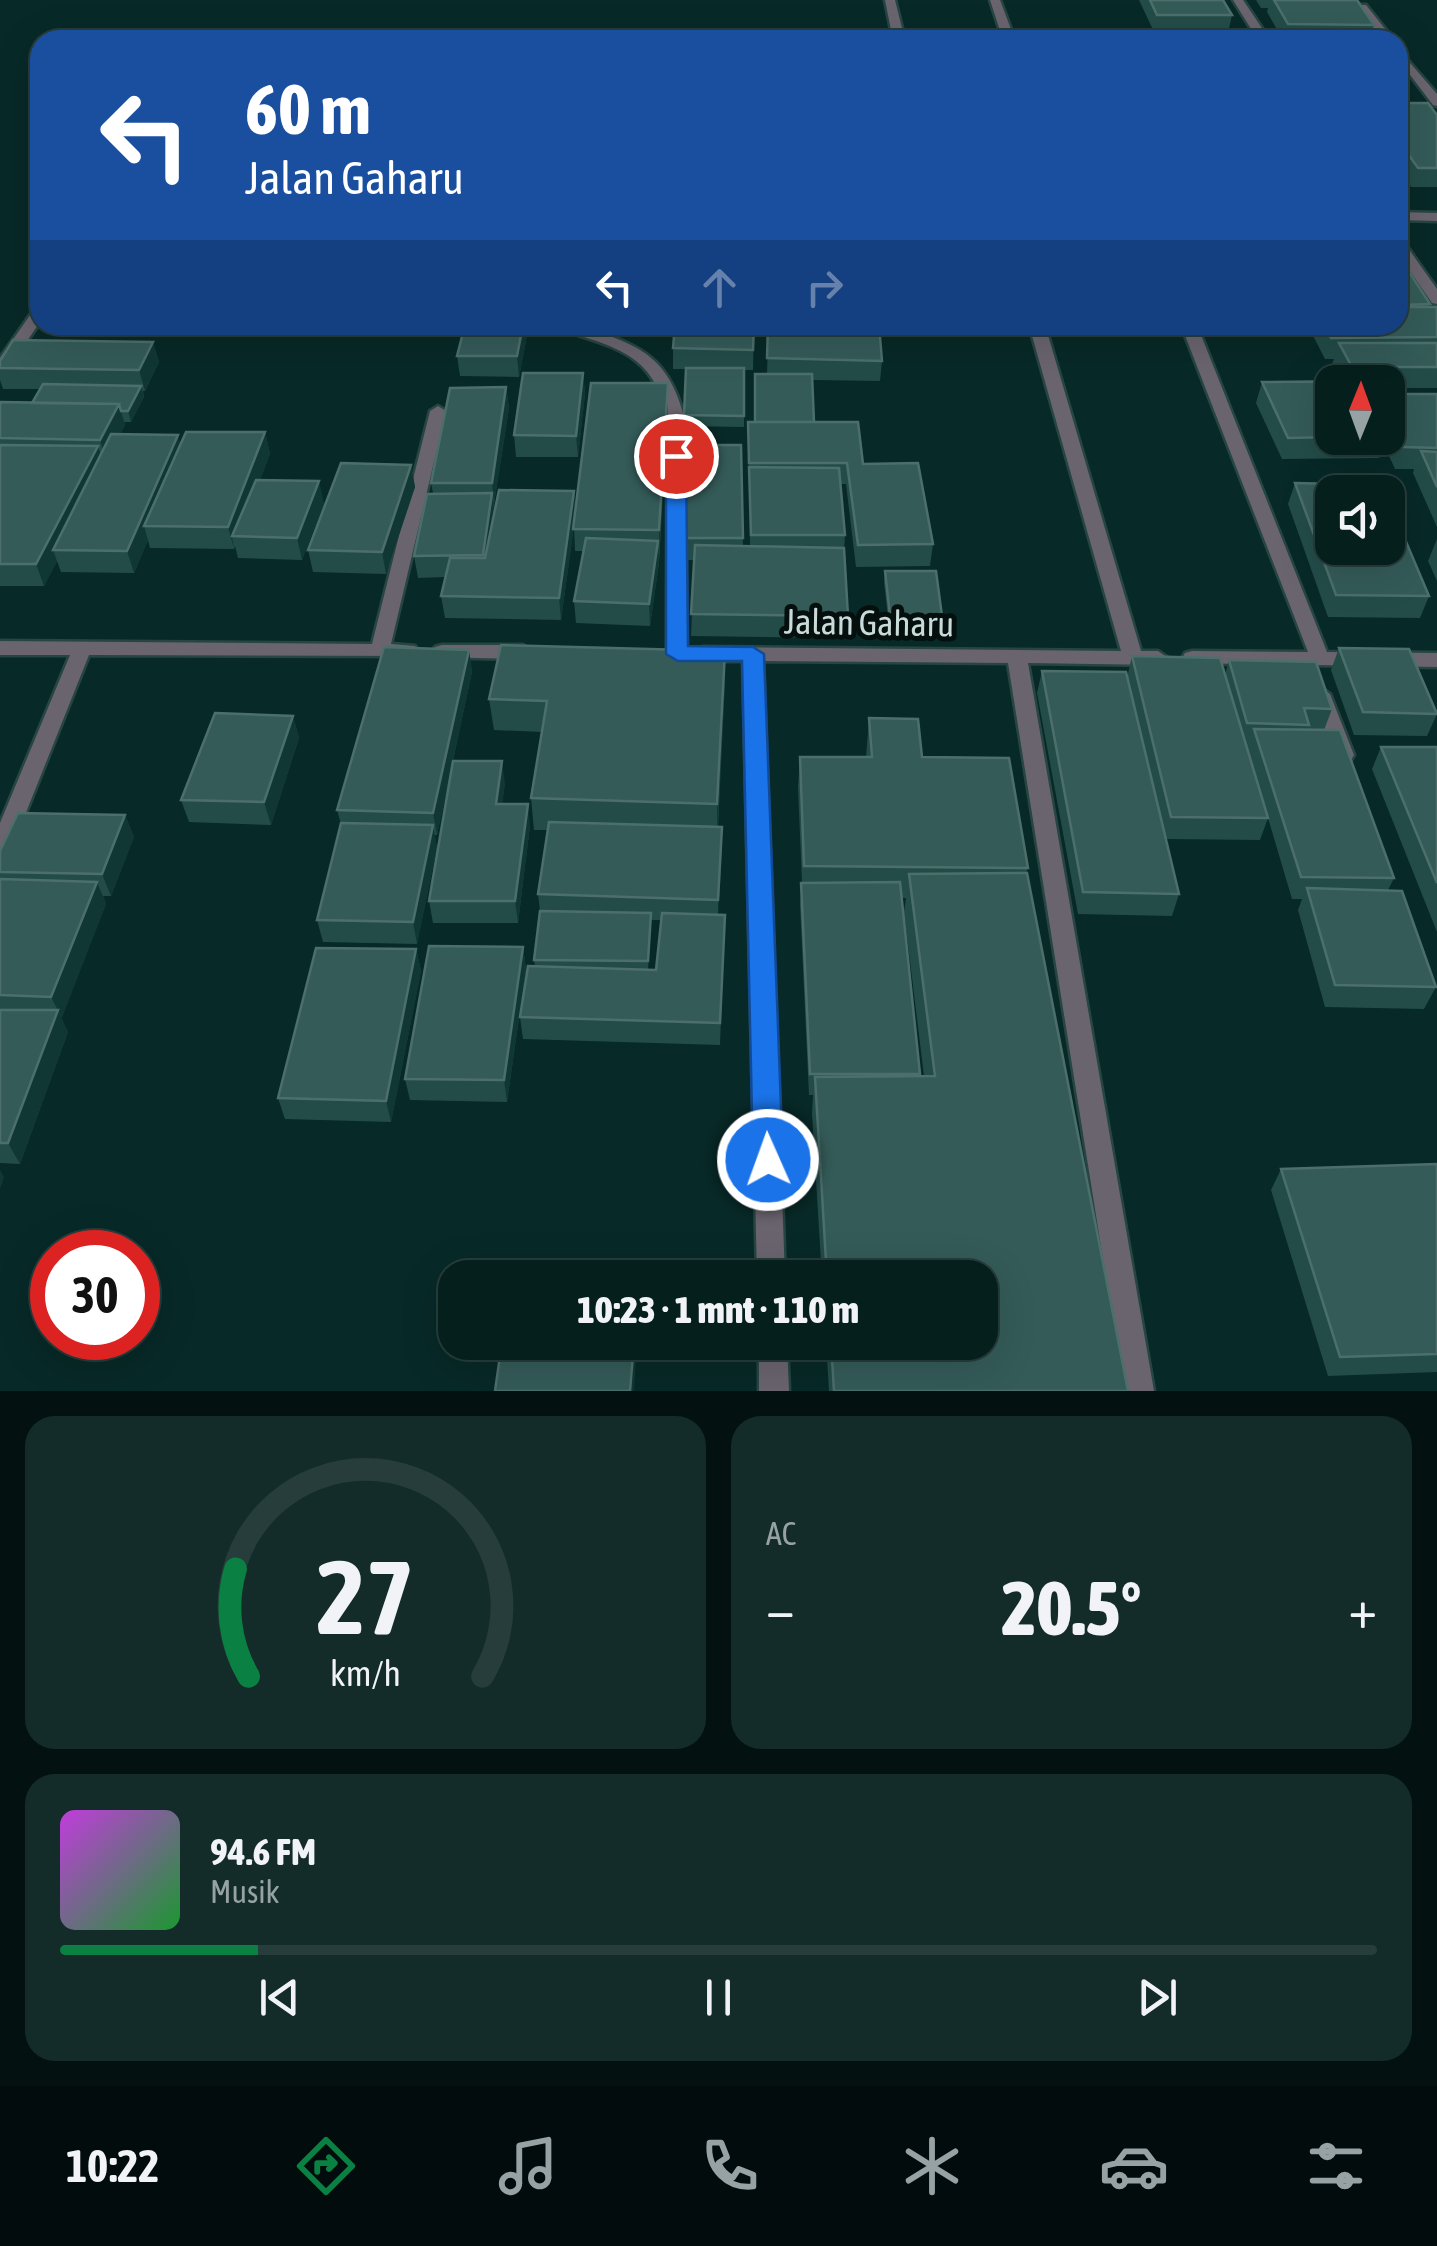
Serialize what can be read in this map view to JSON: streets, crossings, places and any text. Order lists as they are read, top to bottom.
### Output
{
  "streets": {
    "street": ["Jalan Gaharu"]
  },
  "north": "top",
  "page": {
    "turn": ["60 m", "Jalan Gaharu"],
    "limit": "30",
    "trip": "10:23 · 1 mnt · 110 m",
    "tile": "AC",
    "heat": ["−", "20.5°", "+"],
    "song": ["94.6 FM", "Musik"],
    "tabs": "10:22",
    "gauge": ["27", "km/h"]
  }
}
